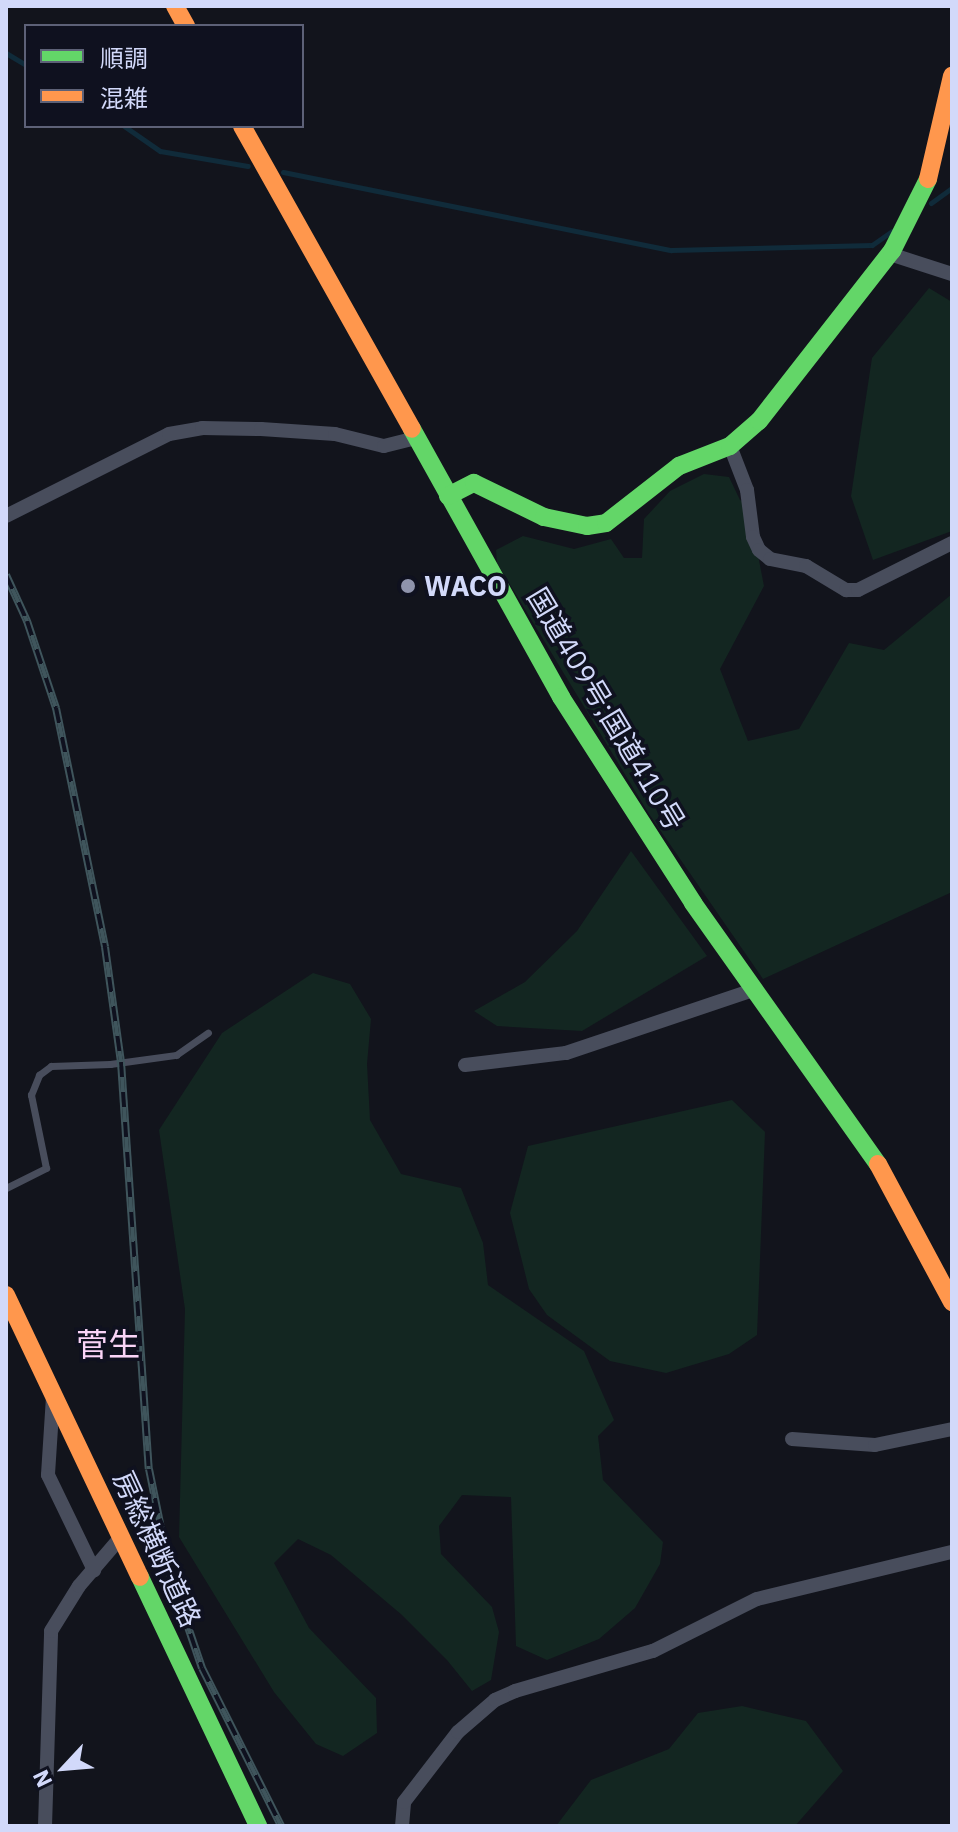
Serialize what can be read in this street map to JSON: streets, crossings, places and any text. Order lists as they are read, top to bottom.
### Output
{
  "streets": {
    "main road": ["国道409号;国道410号", "房総横断道路"]
  },
  "districts": ["菅生"],
  "places": ["WACO"],
  "legend": ["順調", "混雑"],
  "north": "bottom left"
}
